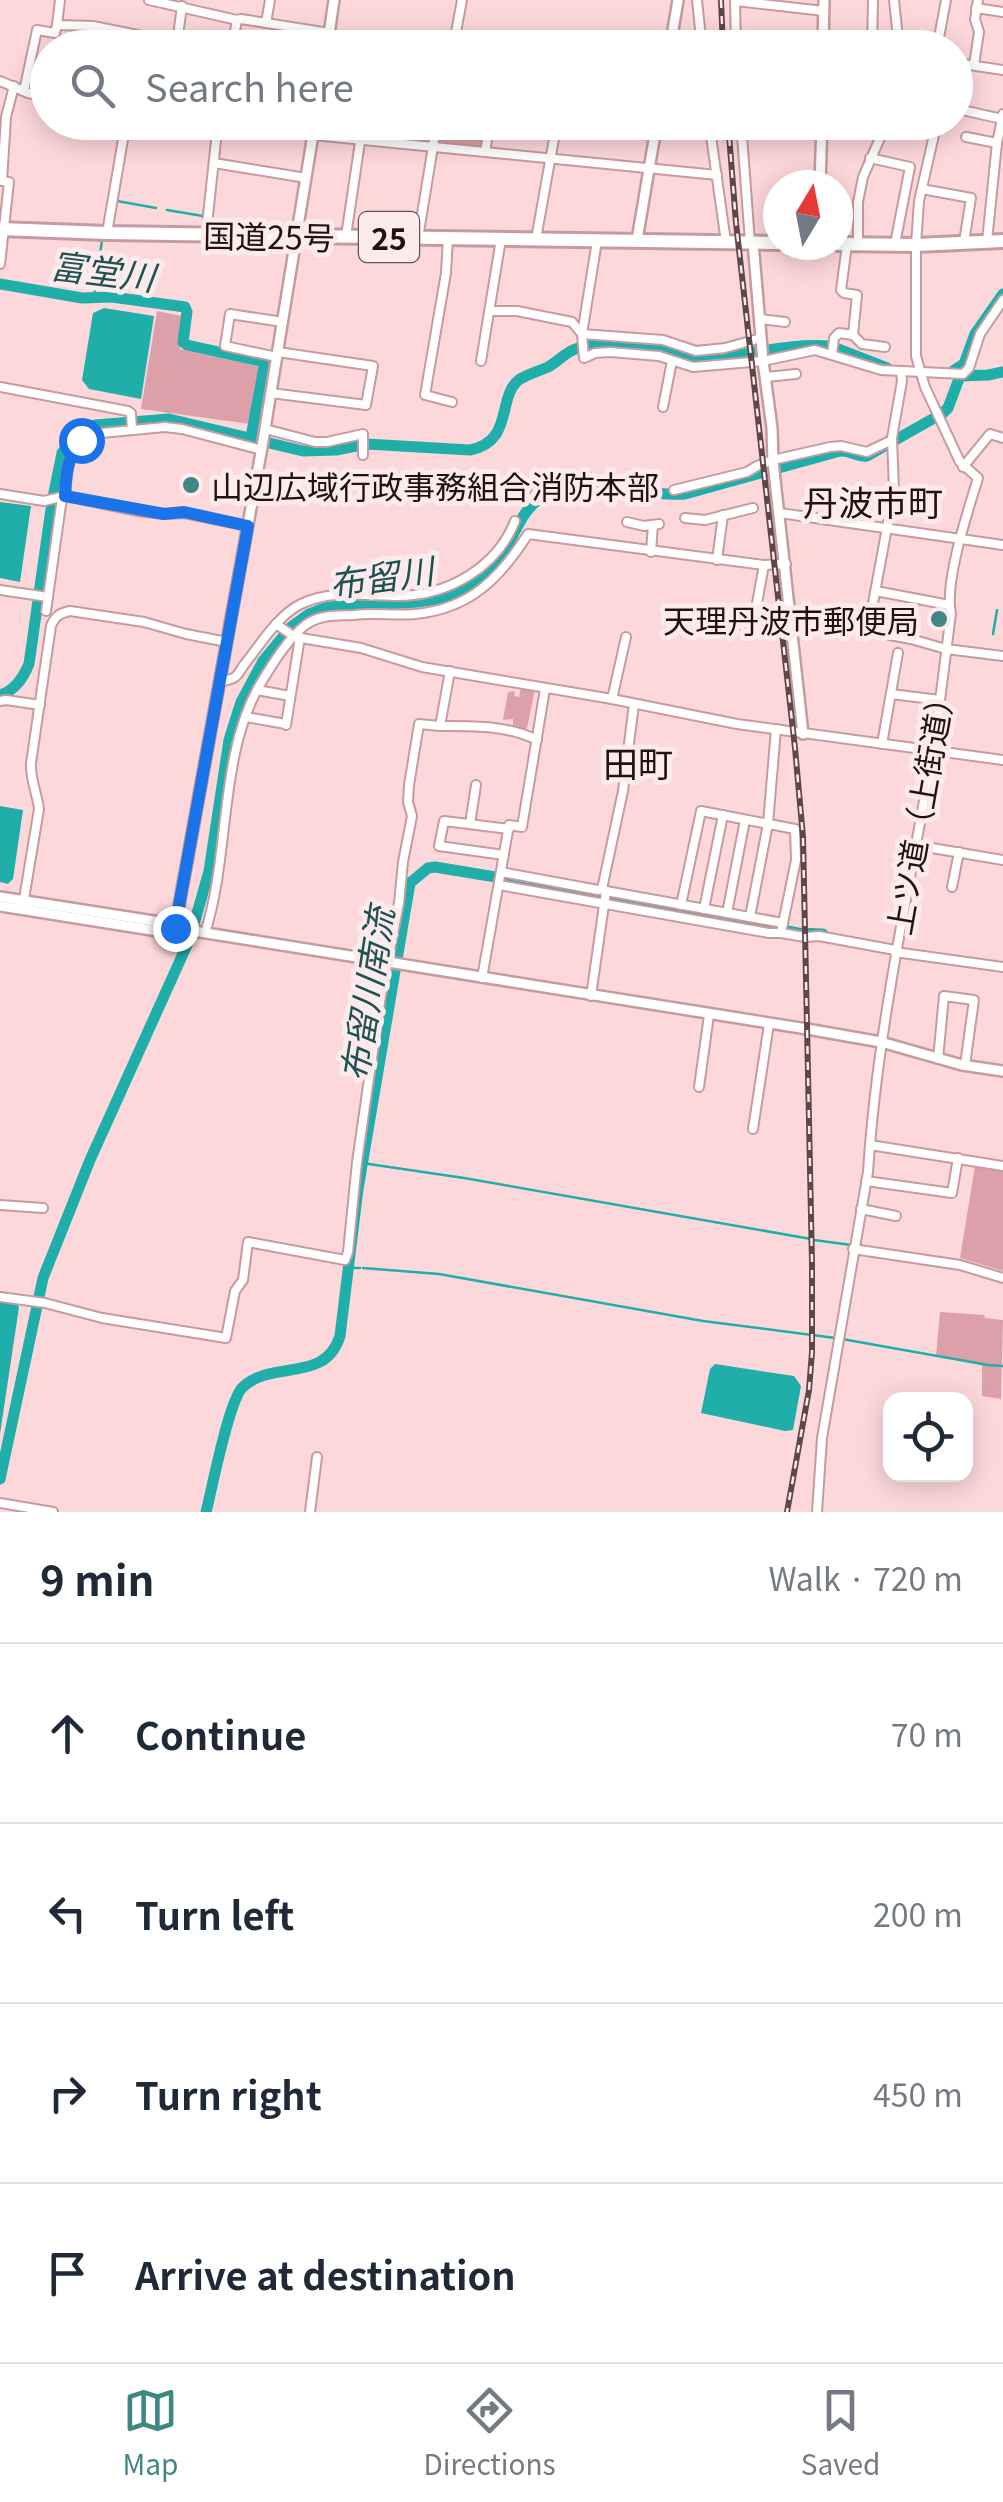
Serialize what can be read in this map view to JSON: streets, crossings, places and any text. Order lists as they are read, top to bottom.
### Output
{
  "streets": {
    "highway": ["国道25号", "25"],
    "street": ["上ツ道（上街道）"]
  },
  "districts": ["丹波市町", "田町"],
  "water": ["富堂川", "布留川", "布留川南流"],
  "places": ["山辺広域行政事務組合消防本部", "天理丹波市郵便局"],
  "north": "top",
  "page": {
    "search": "Search here",
    "heading": ["9 min", "Walk · 720 m"],
    "list": [
      ["Continue", "70 m"],
      ["Turn left", "200 m"],
      ["Turn right", "450 m"],
      "Arrive at destination"
    ],
    "nav": ["Map", "Directions", "Saved"]
  }
}
